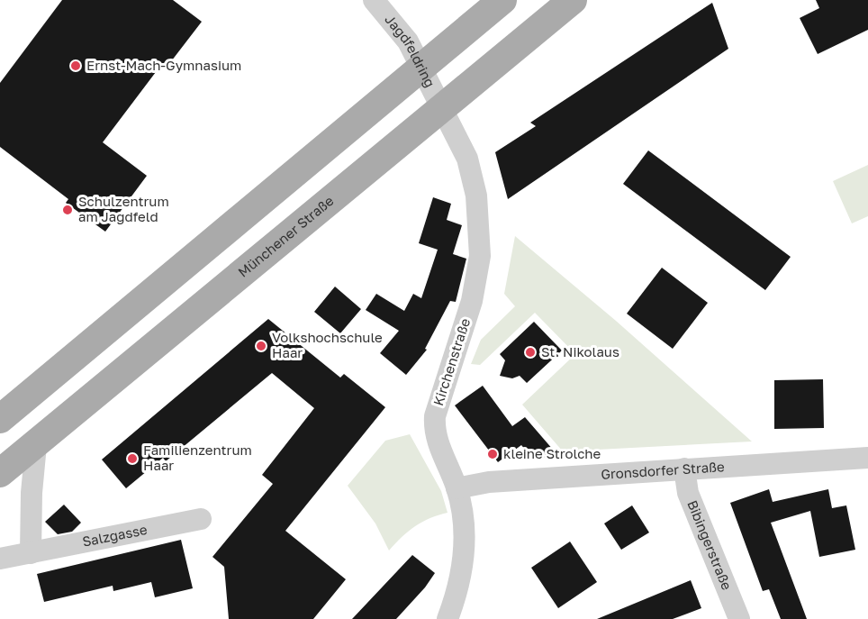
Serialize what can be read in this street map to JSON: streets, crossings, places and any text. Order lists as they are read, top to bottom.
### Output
{
  "streets": {
    "main road": ["Münchener Straße"],
    "street": [
      "Jagdfeldring",
      "Kirchenstraße",
      "Gronsdorfer Straße",
      "Salzgasse",
      "Bibingerstraße"
    ]
  },
  "crossings": [
    ["Jagdfeldring", "Münchener Straße"],
    ["Jagdfeldring", "Kirchenstraße"],
    ["Münchener Straße", "Kirchenstraße"],
    ["Kirchenstraße", "Gronsdorfer Straße"],
    ["Gronsdorfer Straße", "Bibingerstraße"]
  ],
  "places": [
    "Ernst-Mach-Gymnasium",
    "Schulzentrum am Jagdfeld",
    "Volkshochschule Haar",
    "St. Nikolaus",
    "kleine Strolche",
    "Familienzentrum Haar"
  ]
}
